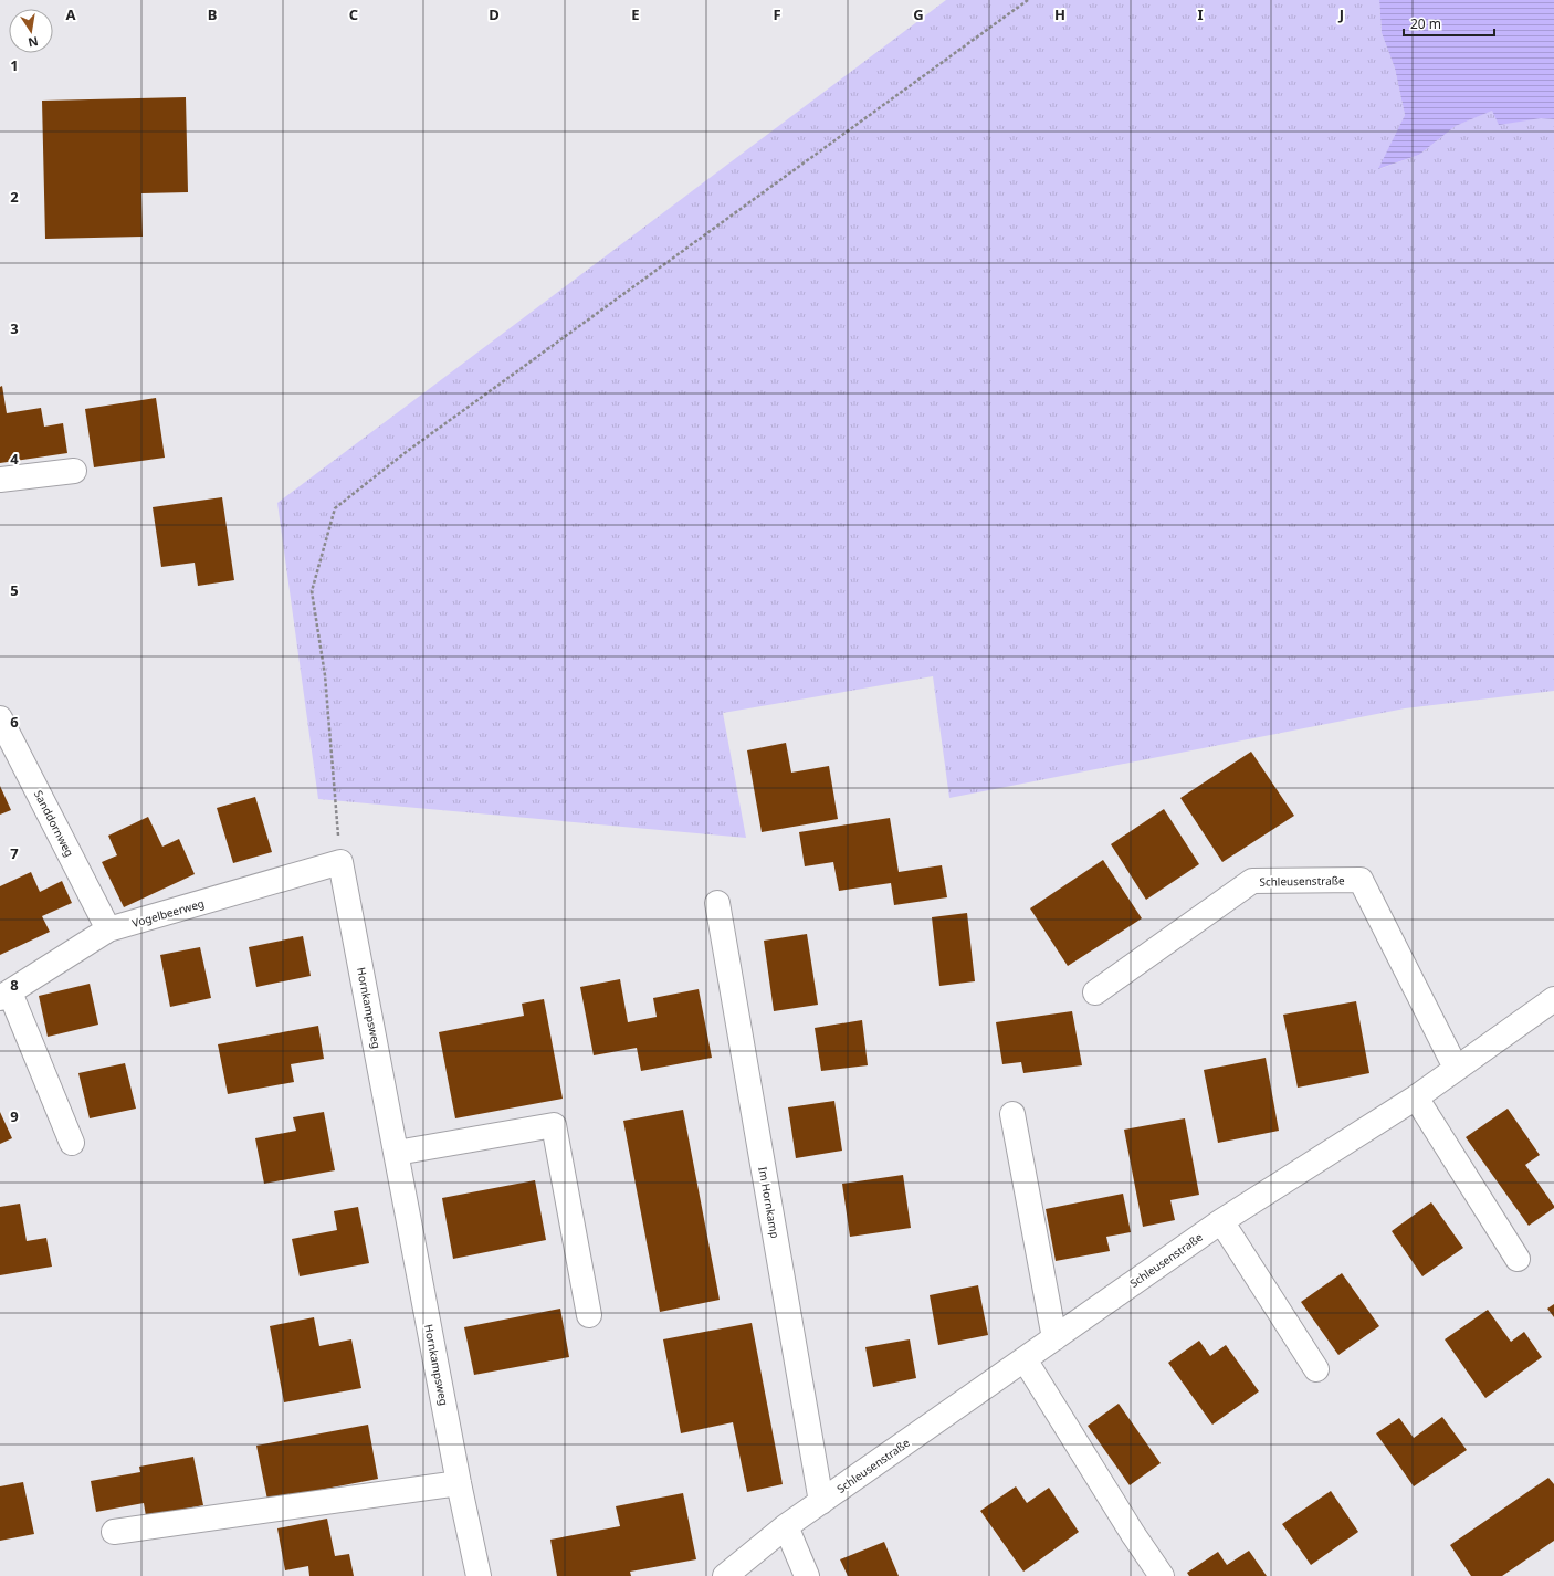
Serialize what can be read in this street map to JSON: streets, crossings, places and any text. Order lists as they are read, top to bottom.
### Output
{
  "streets": {
    "street": [
      "Sanddornweg",
      "Schleusenstraße",
      "Vogelbeerweg",
      "Hornkampsweg",
      "Im Hornkamp"
    ]
  },
  "crossings": [
    ["Sanddornweg", "Vogelbeerweg"],
    ["Schleusenstraße", "Im Hornkamp"],
    ["Vogelbeerweg", "Hornkampsweg"]
  ],
  "scale_bar": "20 m",
  "north": "bottom",
  "grid": {
    "columns": [
      "A",
      "B",
      "C",
      "D",
      "E",
      "F",
      "G",
      "H",
      "I",
      "J"
    ],
    "rows": [
      "1",
      "2",
      "3",
      "4",
      "5",
      "6",
      "7",
      "8",
      "9"
    ]
  }
}
